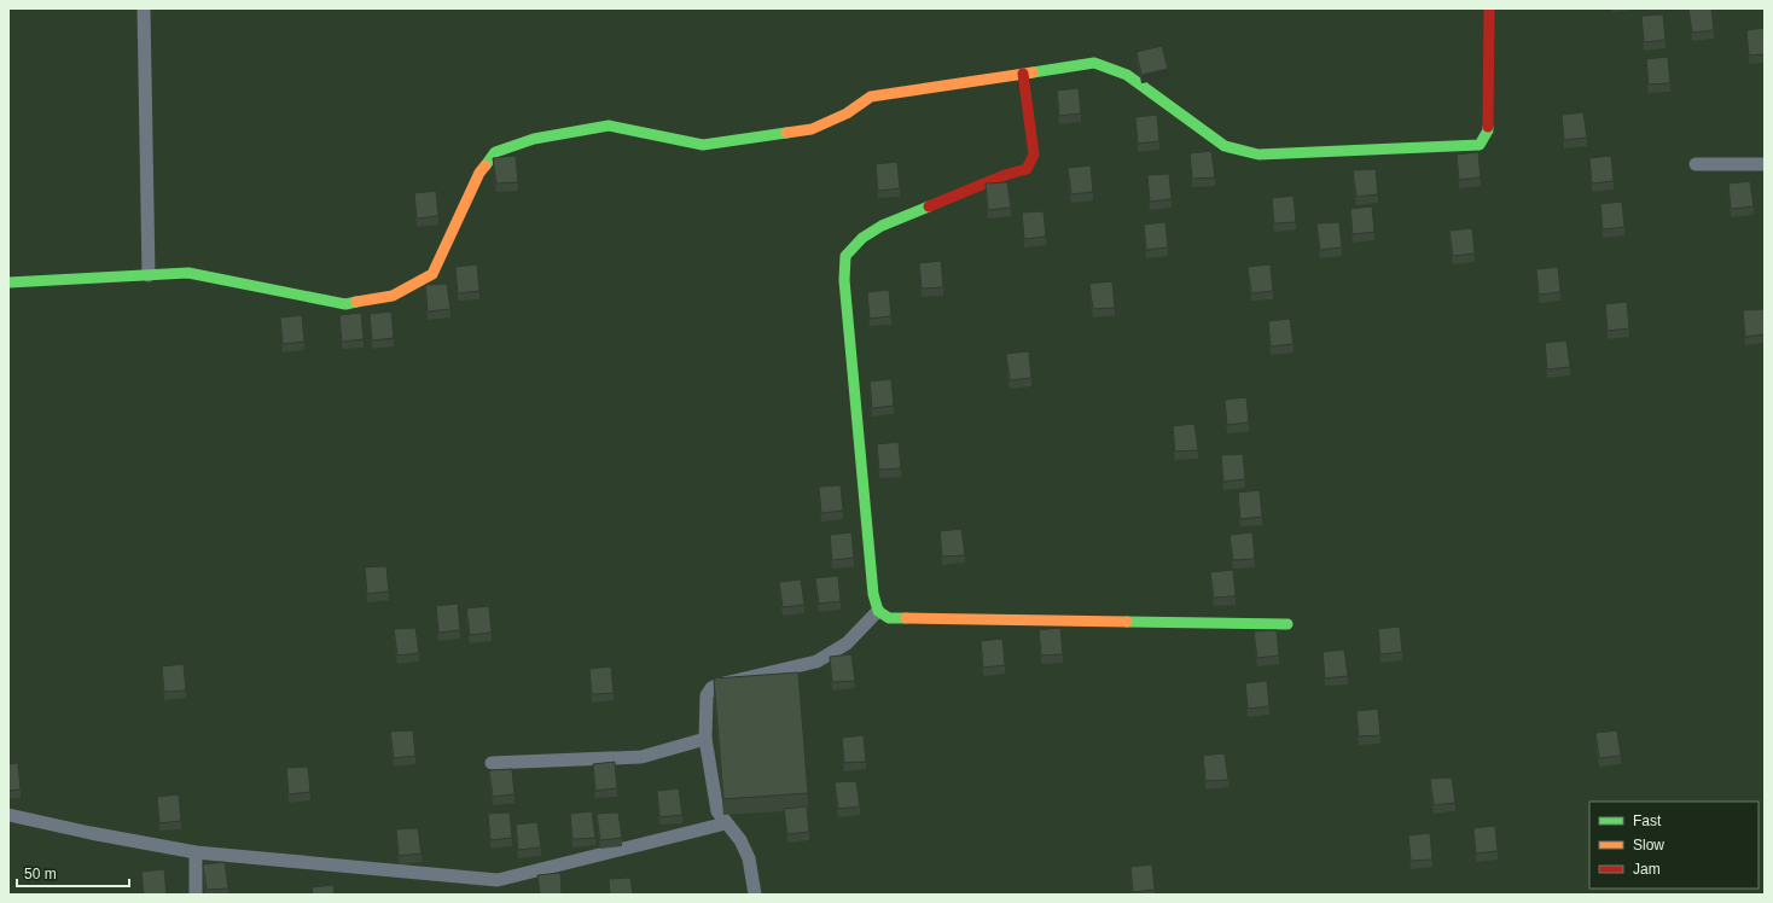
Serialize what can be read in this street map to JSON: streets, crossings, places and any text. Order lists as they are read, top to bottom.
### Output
{
  "legend": ["Fast", "Slow", "Jam"],
  "scale_bar": "50 m"
}
